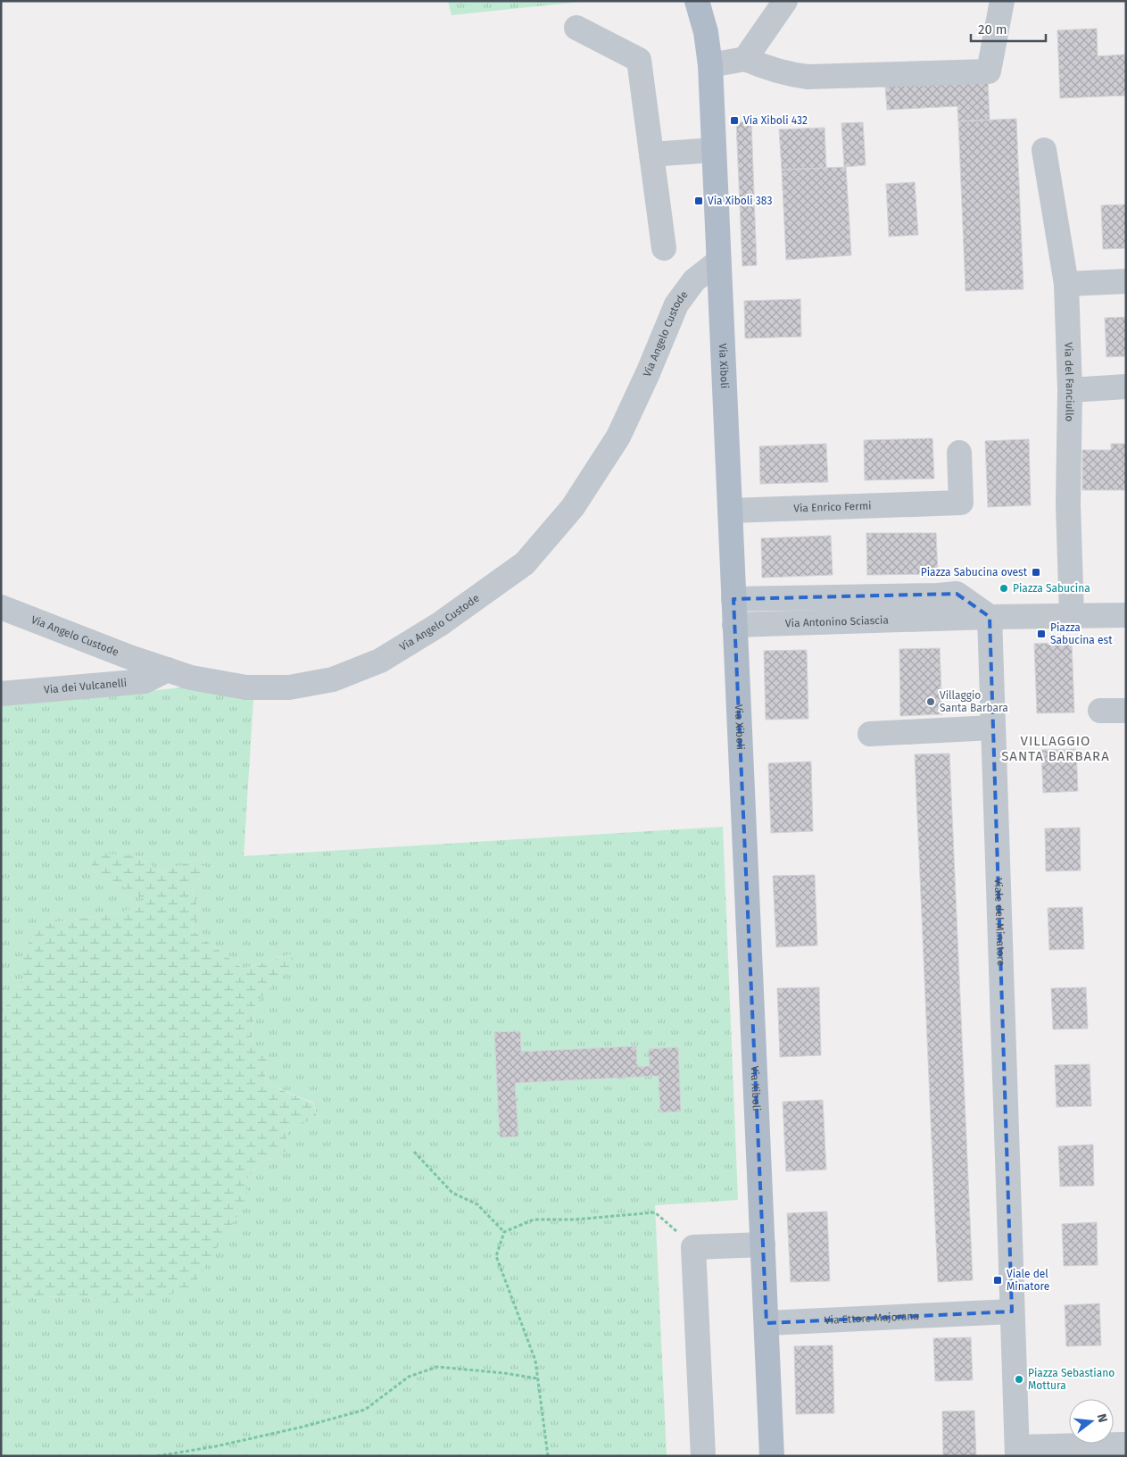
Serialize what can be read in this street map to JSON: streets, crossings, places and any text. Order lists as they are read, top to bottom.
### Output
{
  "streets": {
    "main road": ["Via Xiboli"],
    "street": [
      "Via Angelo Custode",
      "Via del Fanciullo",
      "Via Enrico Fermi",
      "Via Antonino Sciascia",
      "Via dei Vulcanelli",
      "Viale del Minatore",
      "Via Ettore Majorana"
    ]
  },
  "crossings": [
    ["Via Angelo Custode", "Via Xiboli"],
    ["Via Angelo Custode", "Via dei Vulcanelli"],
    ["Via Xiboli", "Via Enrico Fermi"],
    ["Via Xiboli", "Via Antonino Sciascia"],
    ["Via Xiboli", "Via Ettore Majorana"],
    ["Viale del Minatore", "Via Ettore Majorana"]
  ],
  "districts": ["VILLAGGIO SANTA BARBARA"],
  "places": {
    "transit": [
      "Via Xiboli 432",
      "Via Xiboli 383",
      "Piazza Sabucina ovest",
      "Piazza Sabucina est",
      "Viale del Minatore"
    ],
    "other": ["Piazza Sabucina", "Villaggio Santa Barbara", "Piazza Sebastiano Mottura"]
  },
  "scale_bar": "20 m",
  "north": "right"
}
